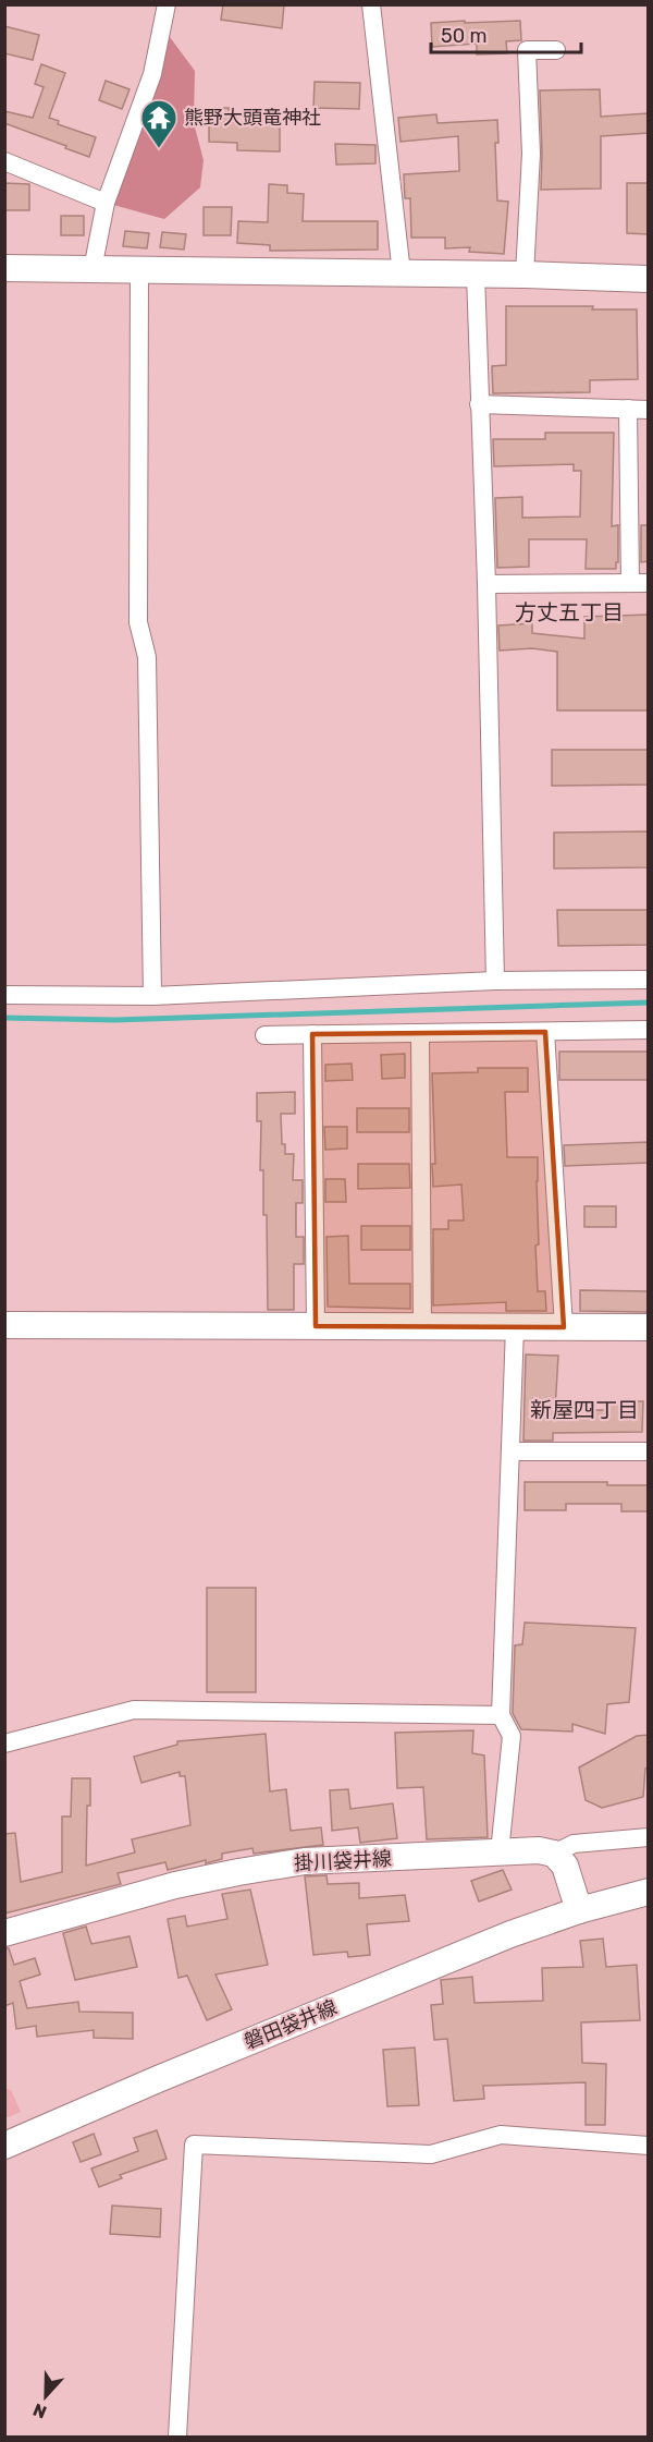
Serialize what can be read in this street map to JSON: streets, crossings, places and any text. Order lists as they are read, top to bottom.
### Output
{
  "streets": {
    "main road": ["掛川袋井線", "磐田袋井線"]
  },
  "districts": ["方丈五丁目", "新屋四丁目"],
  "places": {
    "temple": ["熊野大頭竜神社"]
  },
  "scale_bar": "50 m",
  "north": "bottom"
}
